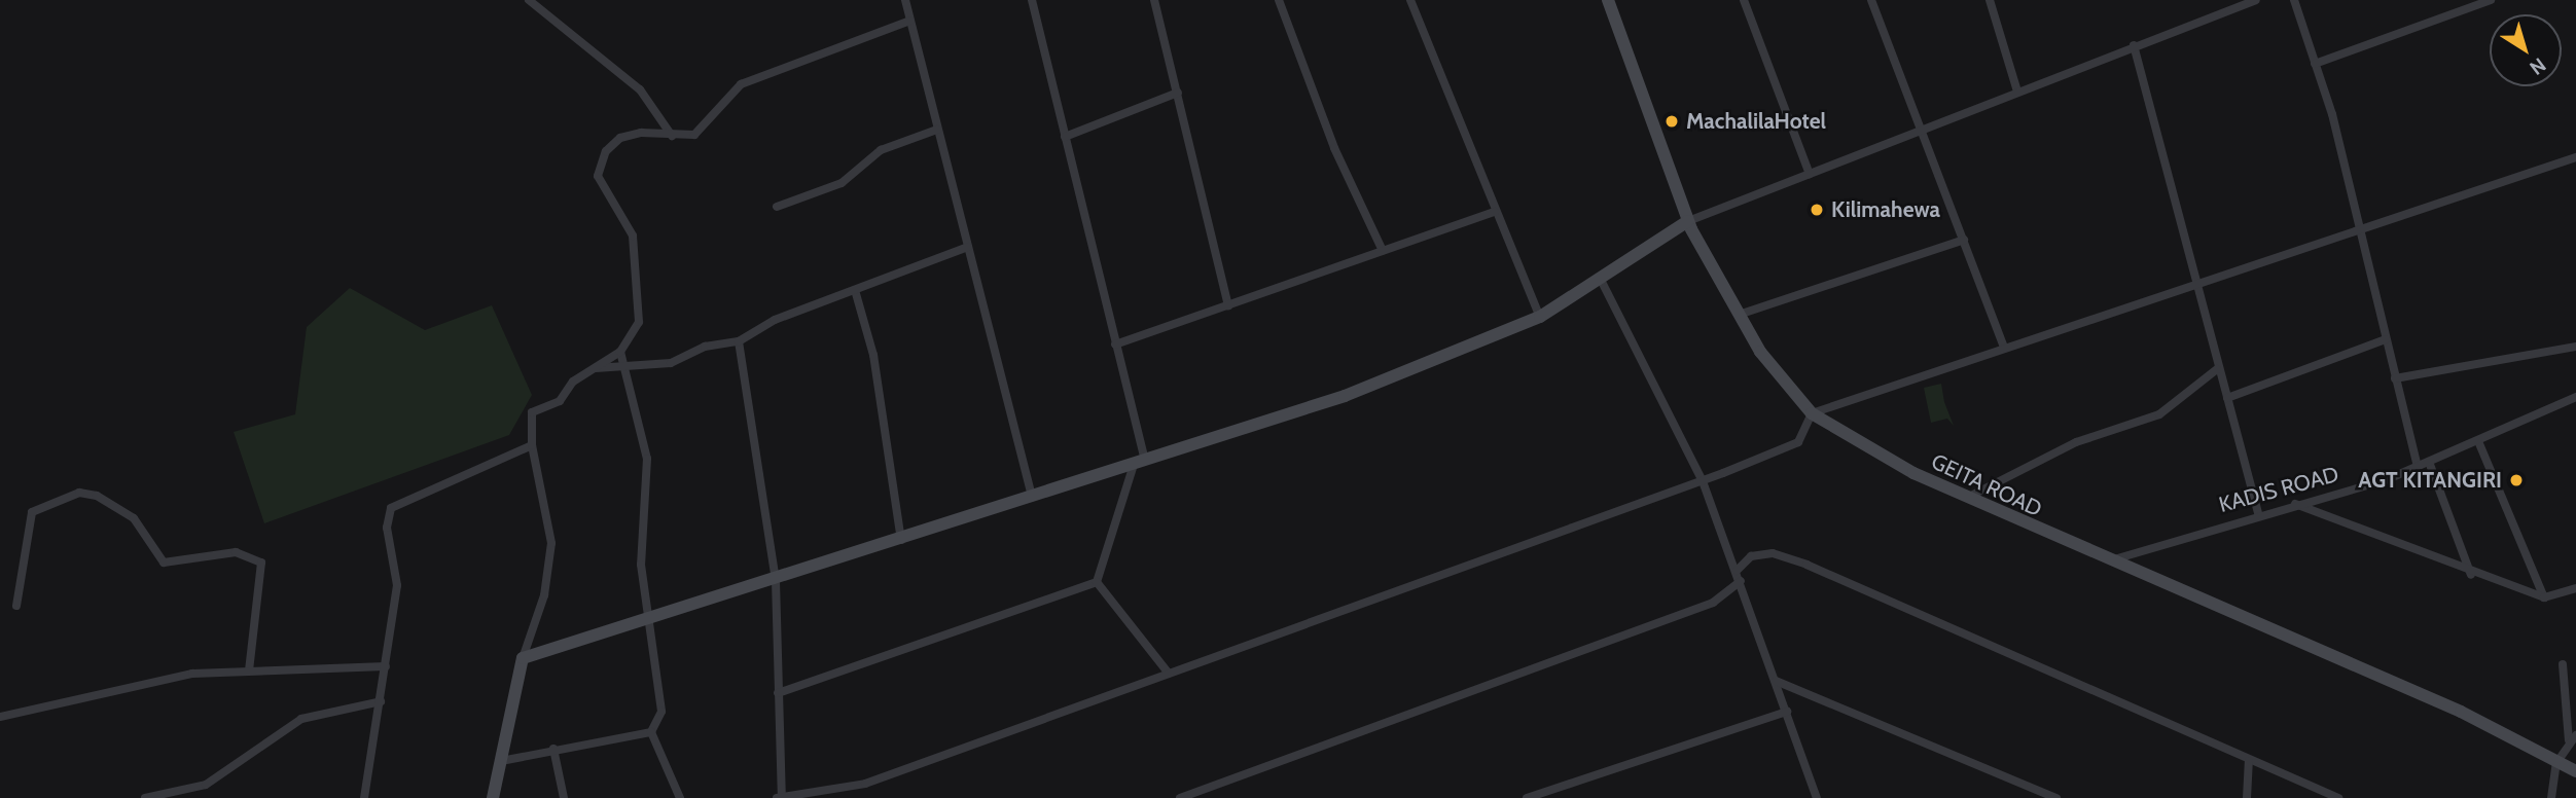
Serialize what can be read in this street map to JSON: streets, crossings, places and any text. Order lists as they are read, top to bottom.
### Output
{
  "streets": {
    "street": ["GEITA ROAD", "KADIS ROAD"]
  },
  "crossings": [
    ["GEITA ROAD", "KADIS ROAD"]
  ],
  "places": ["MachalilaHotel", "Kilimahewa", "AGT KITANGIRI"],
  "north": "bottom right"
}
